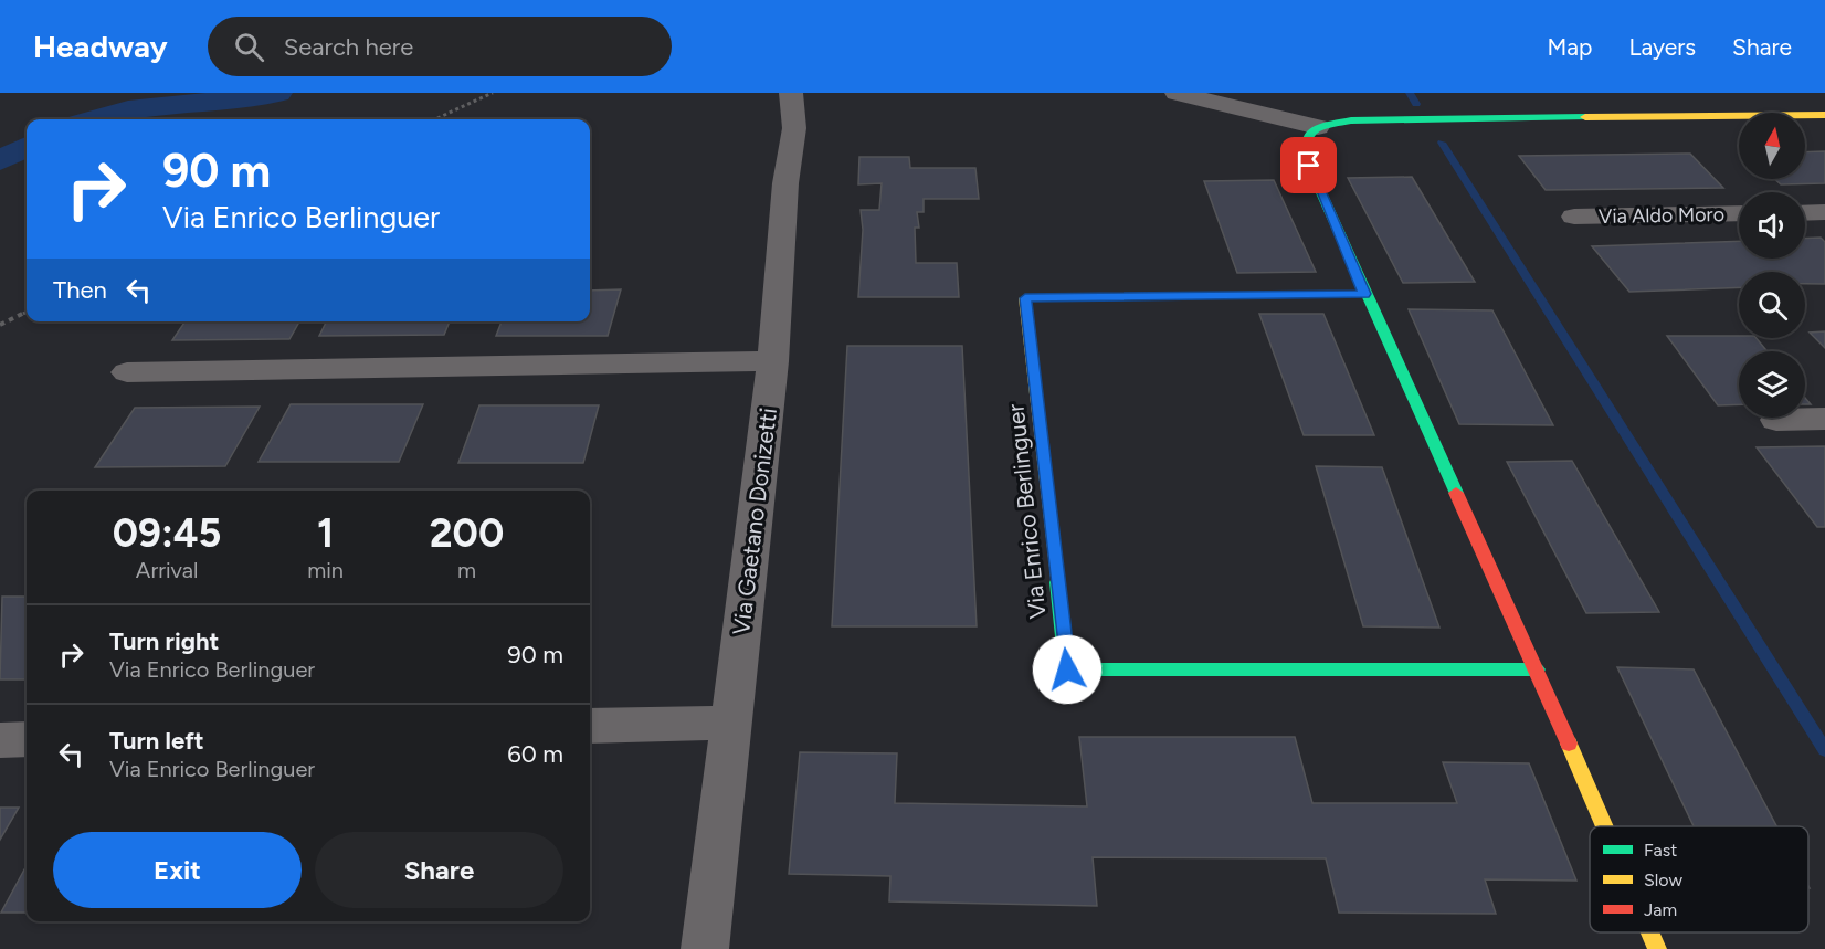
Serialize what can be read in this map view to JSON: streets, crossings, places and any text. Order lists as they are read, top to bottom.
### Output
{
  "streets": {
    "street": ["Via Aldo Moro", "Via Enrico Berlinguer", "Via Gaetano Donizetti"]
  },
  "legend": ["Fast", "Slow", "Jam"],
  "north": "top",
  "page": {
    "header": "Headway",
    "search": "Search here",
    "nav": ["Map", "Layers", "Share"],
    "turn": ["90 m", "Via Enrico Berlinguer"],
    "then": "Then",
    "eta": [
      "09:45",
      "Arrival",
      "1",
      "min",
      "200",
      "m"
    ],
    "list": [
      {
        "name": "Turn right",
        "note": "Via Enrico Berlinguer",
        "value": "90 m"
      },
      {
        "name": "Turn left",
        "note": "Via Enrico Berlinguer",
        "value": "60 m"
      }
    ],
    "buttons": ["Exit", "Share"]
  }
}
